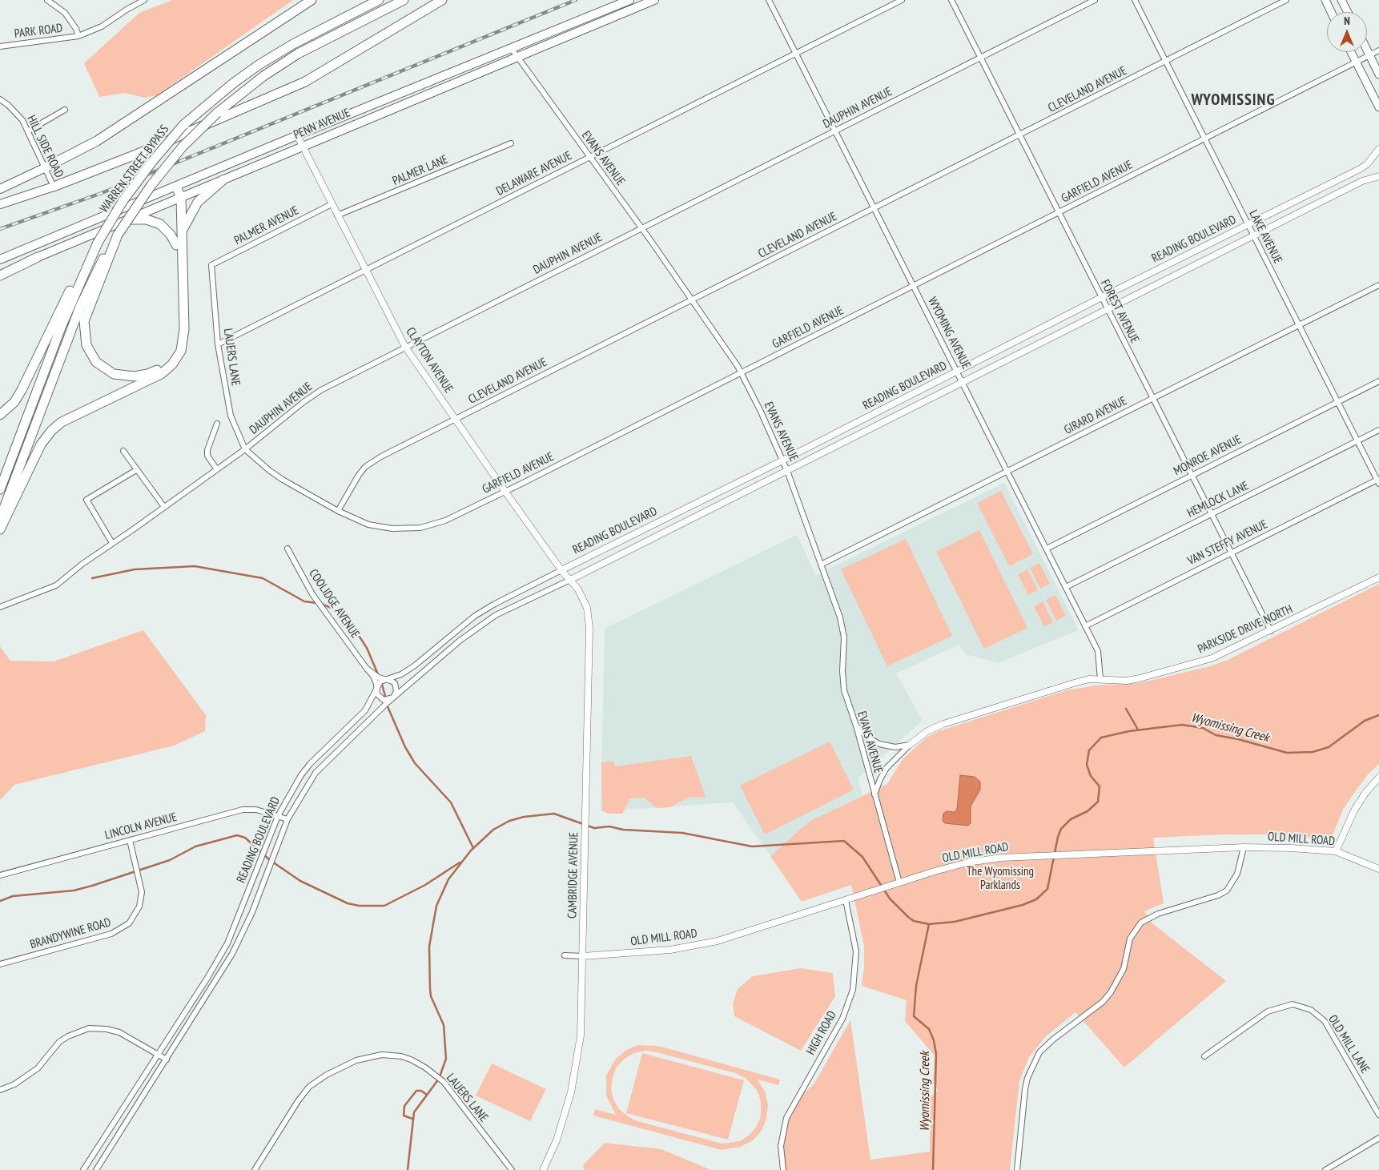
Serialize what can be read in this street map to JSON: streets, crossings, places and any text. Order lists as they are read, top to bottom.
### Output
{
  "streets": {
    "highway": ["WARREN STREET BYPASS"],
    "main road": ["PENN AVENUE"],
    "street": [
      "PARK ROAD",
      "CLEVELAND AVENUE",
      "DAUPHIN AVENUE",
      "HILL SIDE ROAD",
      "EVANS AVENUE",
      "PALMER LANE",
      "DELAWARE AVENUE",
      "GARFIELD AVENUE",
      "PALMER AVENUE",
      "LAKE AVENUE",
      "READING BOULEVARD",
      "FOREST AVENUE",
      "WYOMING AVENUE",
      "LAUERS LANE",
      "CLAYTON AVENUE",
      "GIRARD AVENUE",
      "MONROE AVENUE",
      "HEMLOCK LANE",
      "VAN STEFFY AVENUE",
      "COOLIDGE AVENUE",
      "PARKSIDE DRIVE NORTH",
      "LINCOLN AVENUE",
      "OLD MILL ROAD",
      "CAMBRIDGE AVENUE",
      "BRANDYWINE ROAD",
      "HIGH ROAD",
      "OLD MILL LANE"
    ]
  },
  "crossings": [
    ["CLEVELAND AVENUE", "EVANS AVENUE"],
    ["CLEVELAND AVENUE", "GARFIELD AVENUE"],
    ["CLEVELAND AVENUE", "LAKE AVENUE"],
    ["CLEVELAND AVENUE", "FOREST AVENUE"],
    ["CLEVELAND AVENUE", "WYOMING AVENUE"],
    ["CLEVELAND AVENUE", "CLAYTON AVENUE"],
    ["DAUPHIN AVENUE", "EVANS AVENUE"],
    ["DAUPHIN AVENUE", "GARFIELD AVENUE"],
    ["DAUPHIN AVENUE", "FOREST AVENUE"],
    ["DAUPHIN AVENUE", "WYOMING AVENUE"],
    ["DAUPHIN AVENUE", "LAUERS LANE"],
    ["DAUPHIN AVENUE", "CLAYTON AVENUE"],
    ["PENN AVENUE", "EVANS AVENUE"],
    ["PENN AVENUE", "CLAYTON AVENUE"],
    ["EVANS AVENUE", "DELAWARE AVENUE"],
    ["EVANS AVENUE", "GARFIELD AVENUE"],
    ["EVANS AVENUE", "READING BOULEVARD"],
    ["EVANS AVENUE", "GIRARD AVENUE"],
    ["EVANS AVENUE", "PARKSIDE DRIVE NORTH"],
    ["EVANS AVENUE", "OLD MILL ROAD"],
    ["PALMER LANE", "CLAYTON AVENUE"],
    ["DELAWARE AVENUE", "WYOMING AVENUE"],
    ["DELAWARE AVENUE", "LAUERS LANE"],
    ["DELAWARE AVENUE", "CLAYTON AVENUE"],
    ["GARFIELD AVENUE", "LAKE AVENUE"],
    ["GARFIELD AVENUE", "FOREST AVENUE"],
    ["GARFIELD AVENUE", "WYOMING AVENUE"],
    ["GARFIELD AVENUE", "LAUERS LANE"],
    ["GARFIELD AVENUE", "CLAYTON AVENUE"],
    ["PALMER AVENUE", "LAUERS LANE"],
    ["PALMER AVENUE", "CLAYTON AVENUE"],
    ["LAKE AVENUE", "READING BOULEVARD"],
    ["LAKE AVENUE", "GIRARD AVENUE"],
    ["LAKE AVENUE", "MONROE AVENUE"],
    ["LAKE AVENUE", "HEMLOCK LANE"],
    ["LAKE AVENUE", "VAN STEFFY AVENUE"],
    ["READING BOULEVARD", "FOREST AVENUE"],
    ["READING BOULEVARD", "WYOMING AVENUE"],
    ["READING BOULEVARD", "CLAYTON AVENUE"],
    ["READING BOULEVARD", "COOLIDGE AVENUE"],
    ["READING BOULEVARD", "LINCOLN AVENUE"],
    ["READING BOULEVARD", "CAMBRIDGE AVENUE"],
    ["FOREST AVENUE", "GIRARD AVENUE"],
    ["FOREST AVENUE", "MONROE AVENUE"],
    ["FOREST AVENUE", "HEMLOCK LANE"],
    ["FOREST AVENUE", "VAN STEFFY AVENUE"],
    ["FOREST AVENUE", "PARKSIDE DRIVE NORTH"],
    ["WYOMING AVENUE", "GIRARD AVENUE"],
    ["WYOMING AVENUE", "MONROE AVENUE"],
    ["WYOMING AVENUE", "HEMLOCK LANE"],
    ["WYOMING AVENUE", "VAN STEFFY AVENUE"],
    ["WYOMING AVENUE", "PARKSIDE DRIVE NORTH"],
    ["CLAYTON AVENUE", "CAMBRIDGE AVENUE"],
    ["LINCOLN AVENUE", "BRANDYWINE ROAD"],
    ["OLD MILL ROAD", "CAMBRIDGE AVENUE"],
    ["OLD MILL ROAD", "HIGH ROAD"]
  ],
  "districts": ["WYOMISSING"],
  "water": ["Wyomissing Creek"],
  "parks": ["The Wyomissing Parklands"],
  "north": "top"
}
